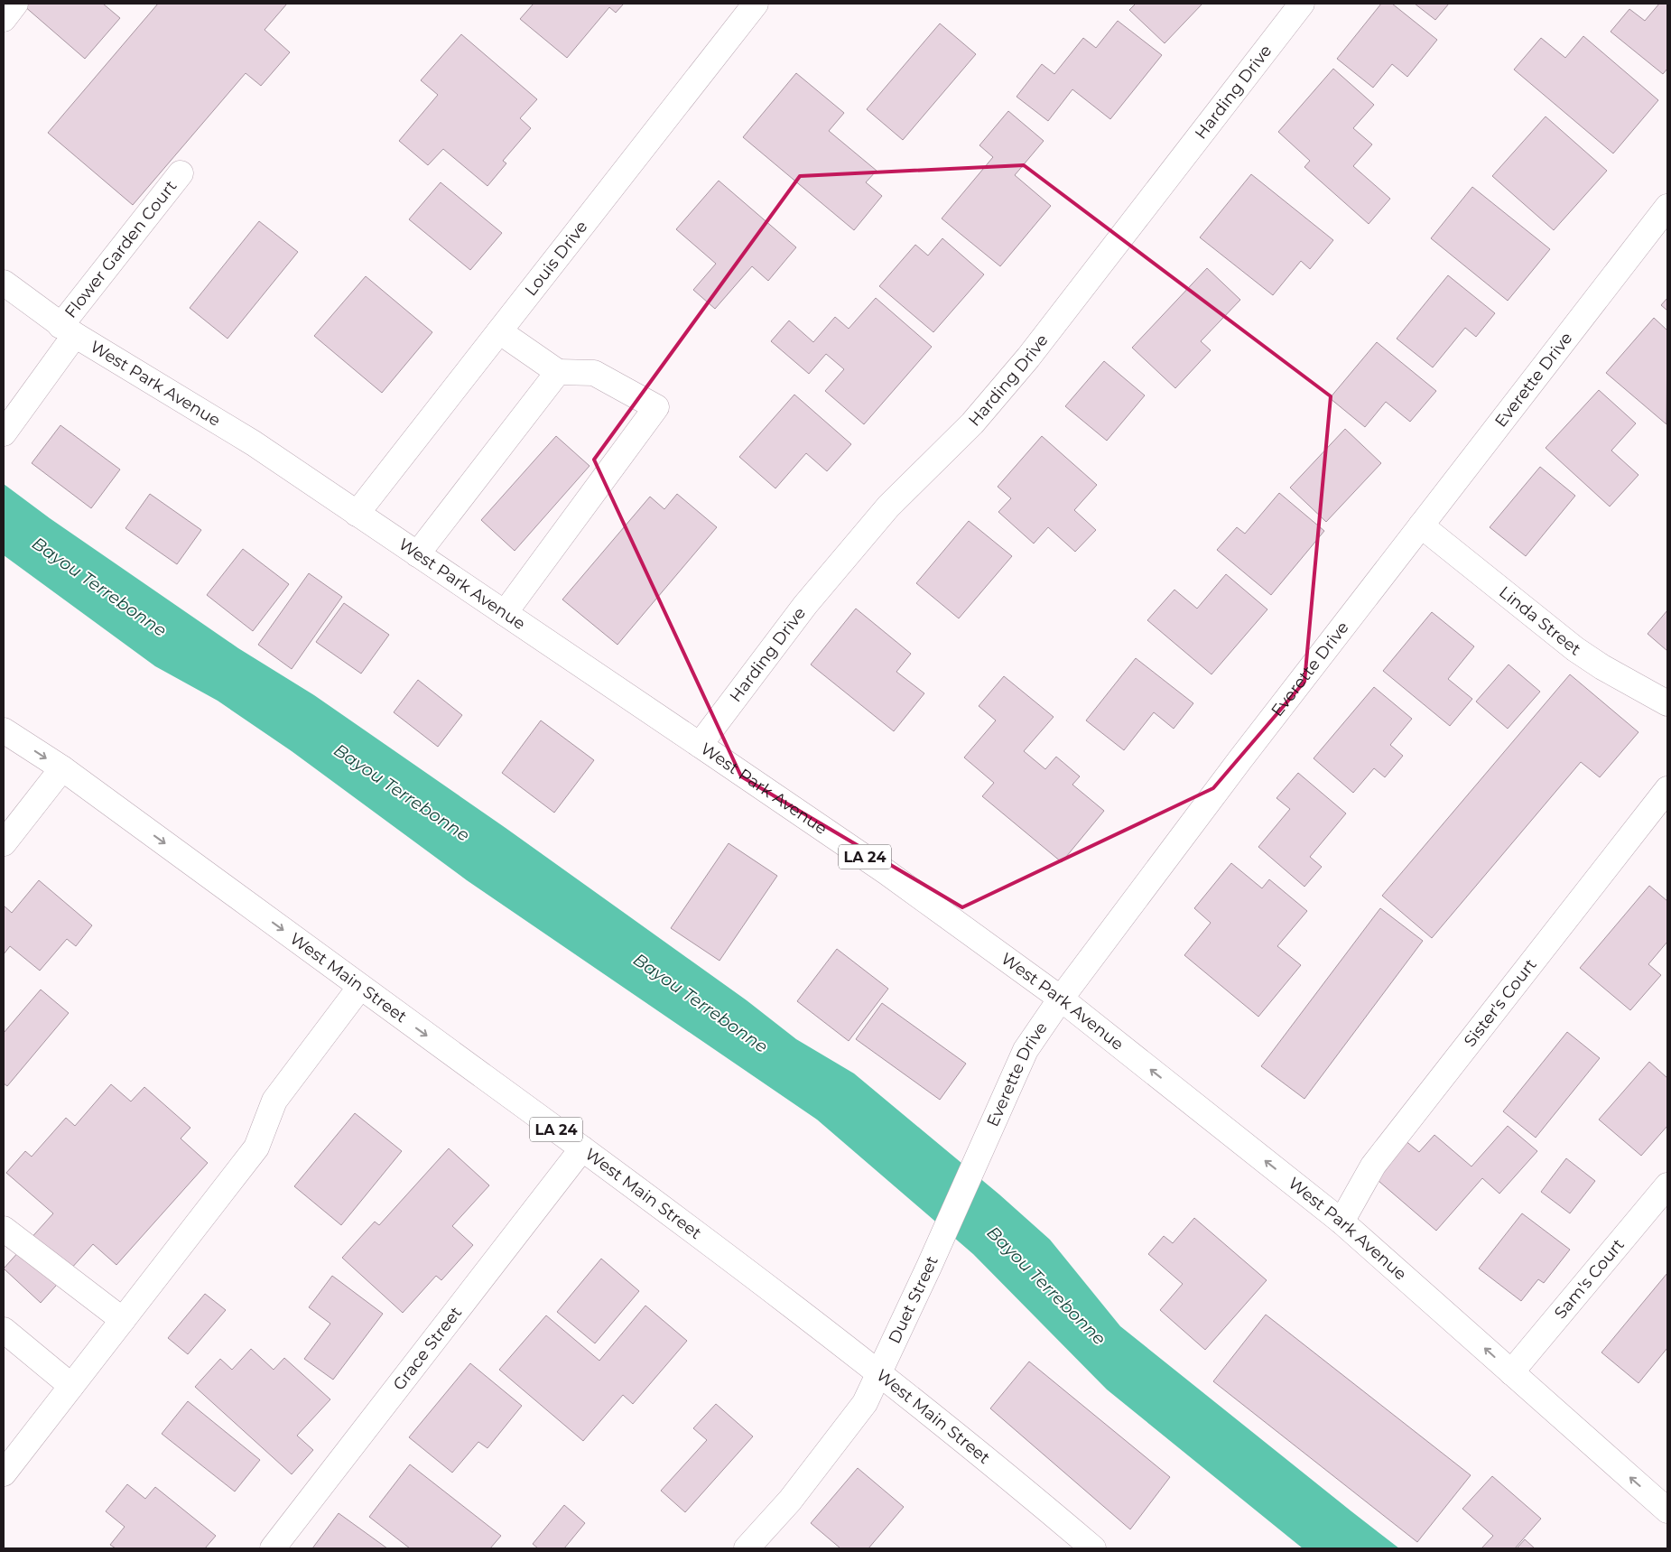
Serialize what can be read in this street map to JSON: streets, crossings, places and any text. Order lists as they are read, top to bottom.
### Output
{
  "streets": {
    "street": [
      "Harding Drive",
      "Flower Garden Court",
      "Louis Drive",
      "Everette Drive",
      "West Park Avenue",
      "Linda Street",
      "LA 24",
      "West Main Street",
      "Sister's Court",
      "Sam's Court",
      "Duet Street",
      "Grace Street"
    ]
  },
  "crossings": [
    ["Harding Drive", "West Park Avenue"],
    ["Flower Garden Court", "West Park Avenue"],
    ["Louis Drive", "West Park Avenue"],
    ["Everette Drive", "West Park Avenue"],
    ["Everette Drive", "Linda Street"],
    ["Everette Drive", "Duet Street"],
    ["West Park Avenue", "Sister's Court"],
    ["West Park Avenue", "Sam's Court"],
    ["West Main Street", "Duet Street"],
    ["West Main Street", "Grace Street"]
  ],
  "one_way": ["West Park Avenue", "West Main Street"],
  "water": ["Bayou Terrebonne"]
}
